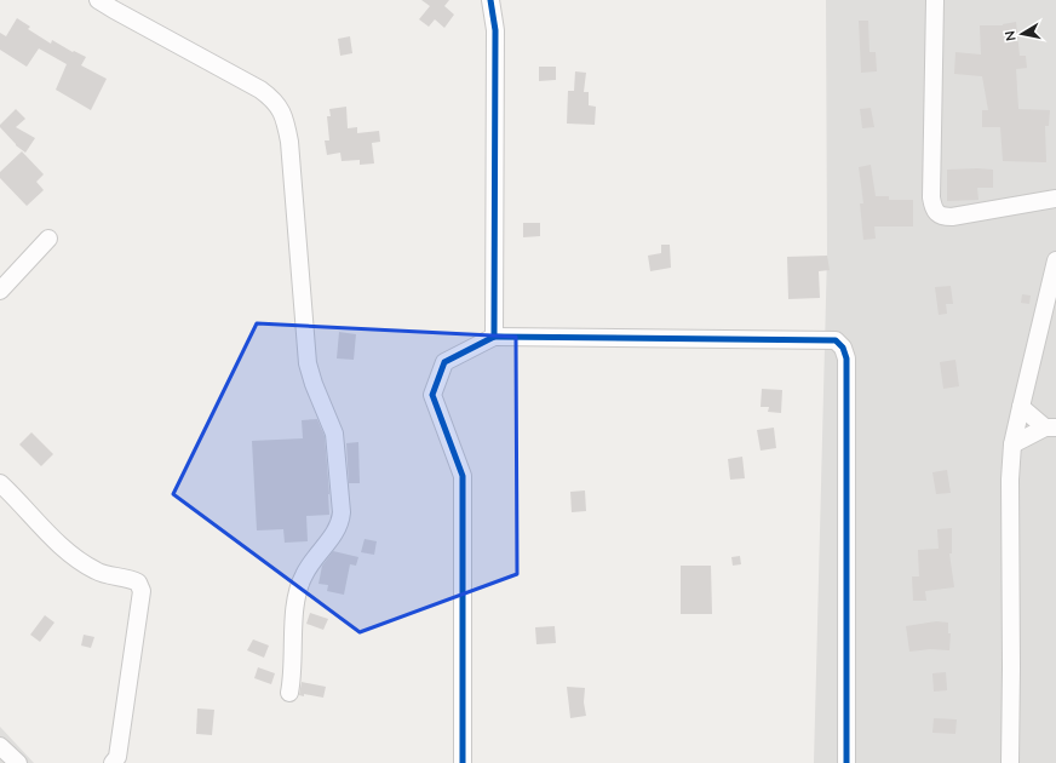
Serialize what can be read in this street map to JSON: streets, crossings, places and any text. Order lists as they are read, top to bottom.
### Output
{
  "north": "left"
}
